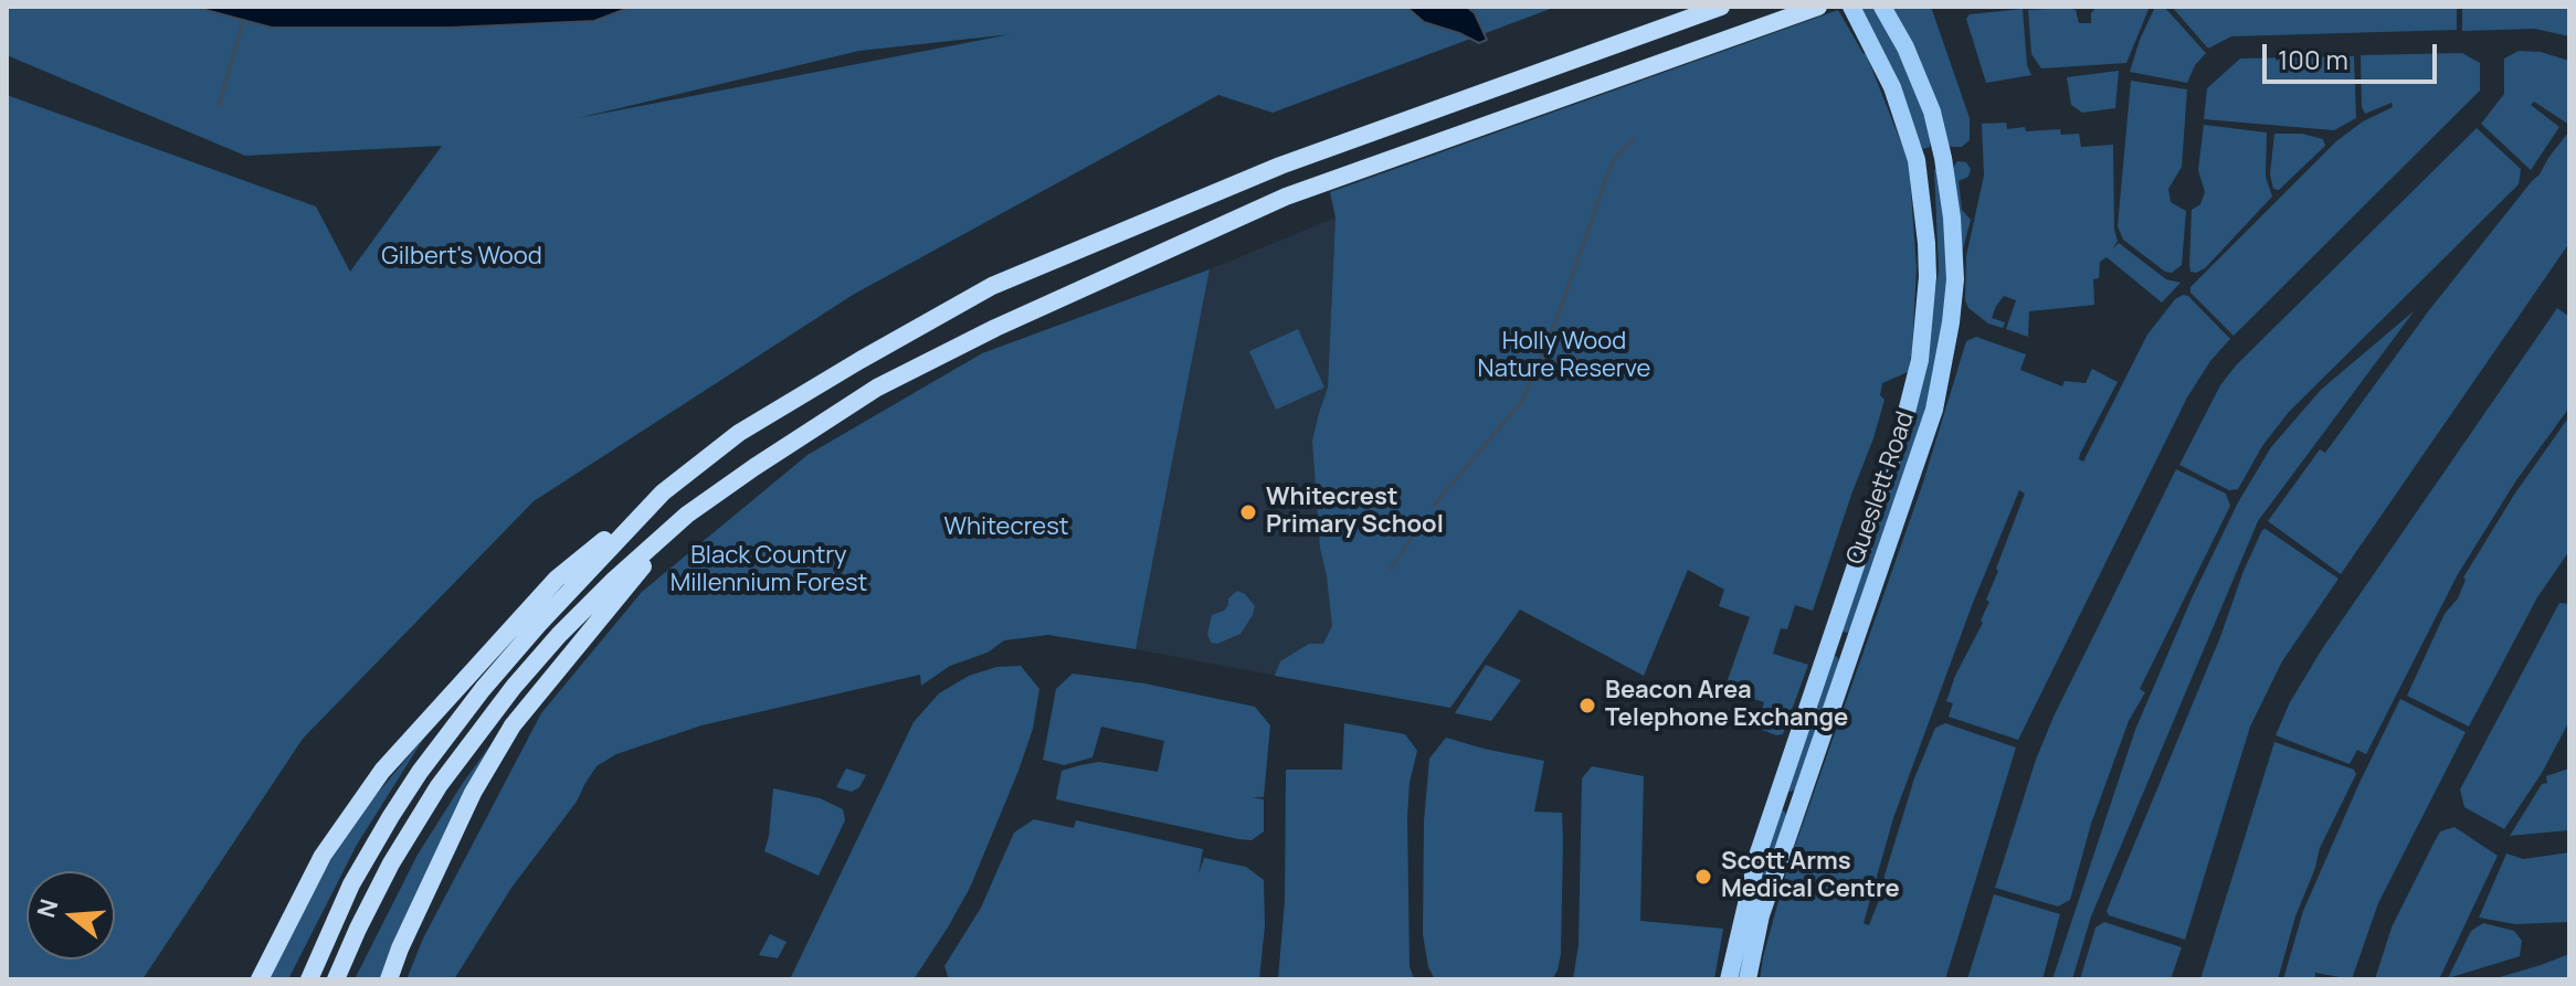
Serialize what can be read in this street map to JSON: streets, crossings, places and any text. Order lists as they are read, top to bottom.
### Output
{
  "streets": {
    "highway": ["Queslett Road"]
  },
  "parks": [
    "Gilbert's Wood",
    "Holly Wood Nature Reserve",
    "Whitecrest",
    "Black Country Millennium Forest"
  ],
  "places": ["Whitecrest Primary School", "Beacon Area Telephone Exchange", "Scott Arms Medical Centre"],
  "scale_bar": "100 m",
  "north": "left"
}
